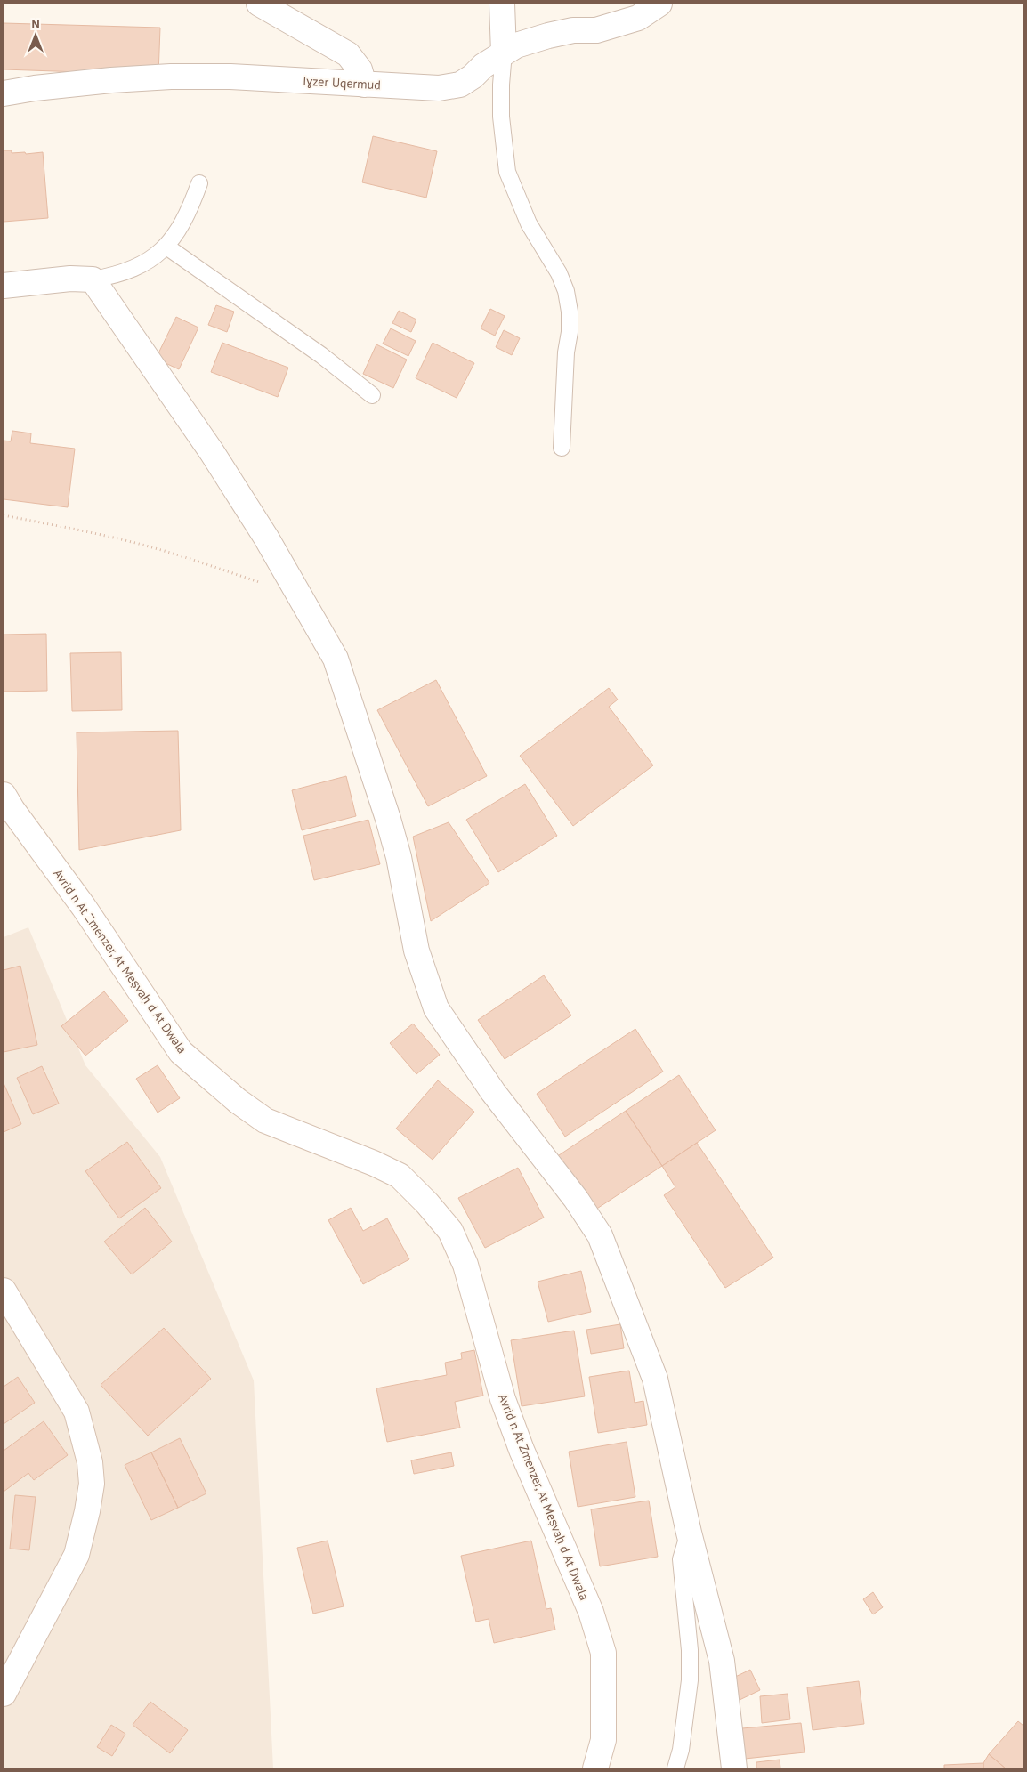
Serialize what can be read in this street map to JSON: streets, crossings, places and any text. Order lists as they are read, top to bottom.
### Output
{
  "streets": {
    "street": ["Iɣzer Uqermud", "Avrid n At Zmenzer, At Meṣvaḥ d At Dwala"]
  },
  "north": "top"
}
